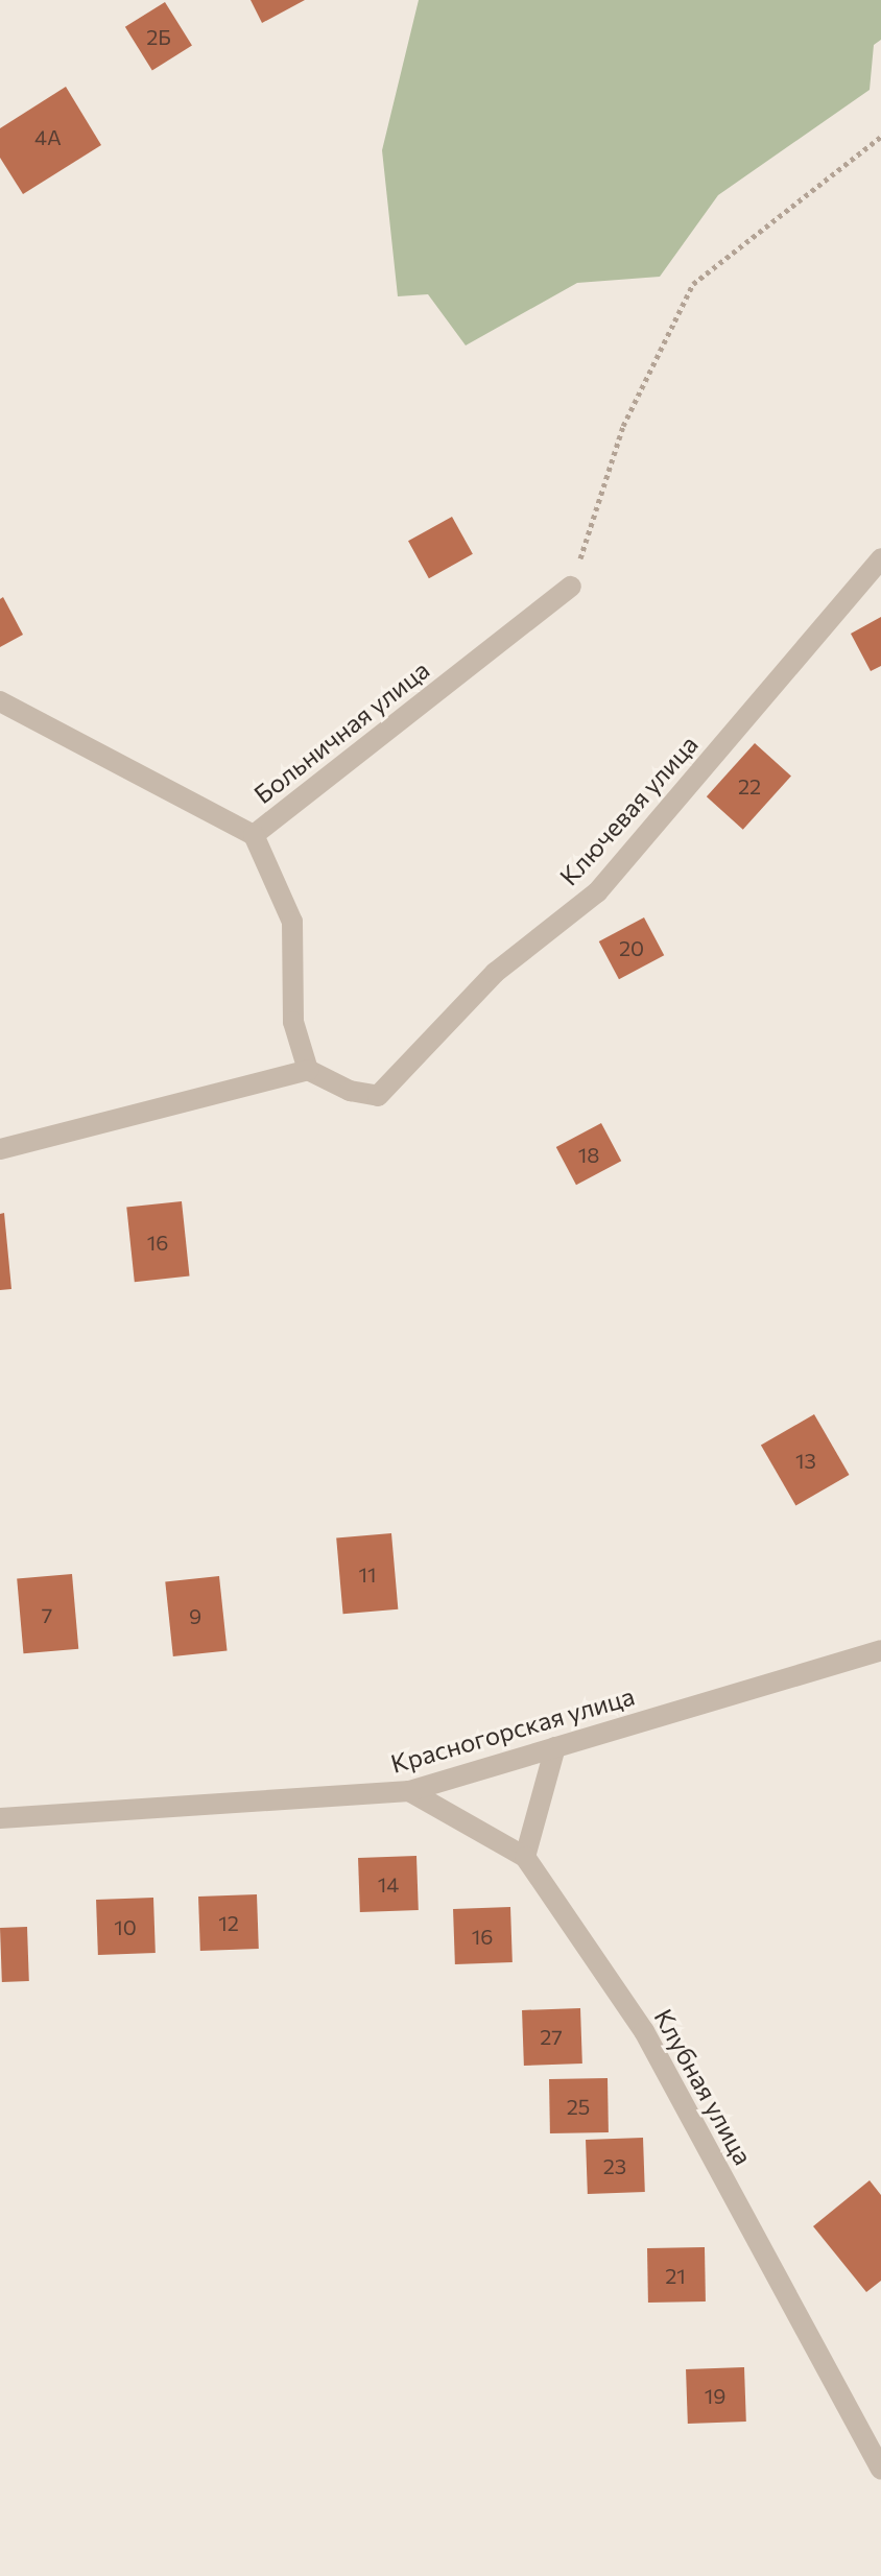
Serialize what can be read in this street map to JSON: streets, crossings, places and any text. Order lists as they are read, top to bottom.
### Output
{
  "streets": {
    "street": [
      "Больничная улица",
      "Ключевая улица",
      "Красногорская улица",
      "Клубная улица"
    ]
  },
  "crossings": [
    ["Красногорская улица", "Клубная улица"]
  ],
  "house_numbers": [
    "2Б",
    "4А",
    "22",
    "20",
    "18",
    "16",
    "13",
    "11",
    "7",
    "9",
    "14",
    "12",
    "10",
    "16",
    "27",
    "25",
    "23",
    "21",
    "19"
  ]
}
